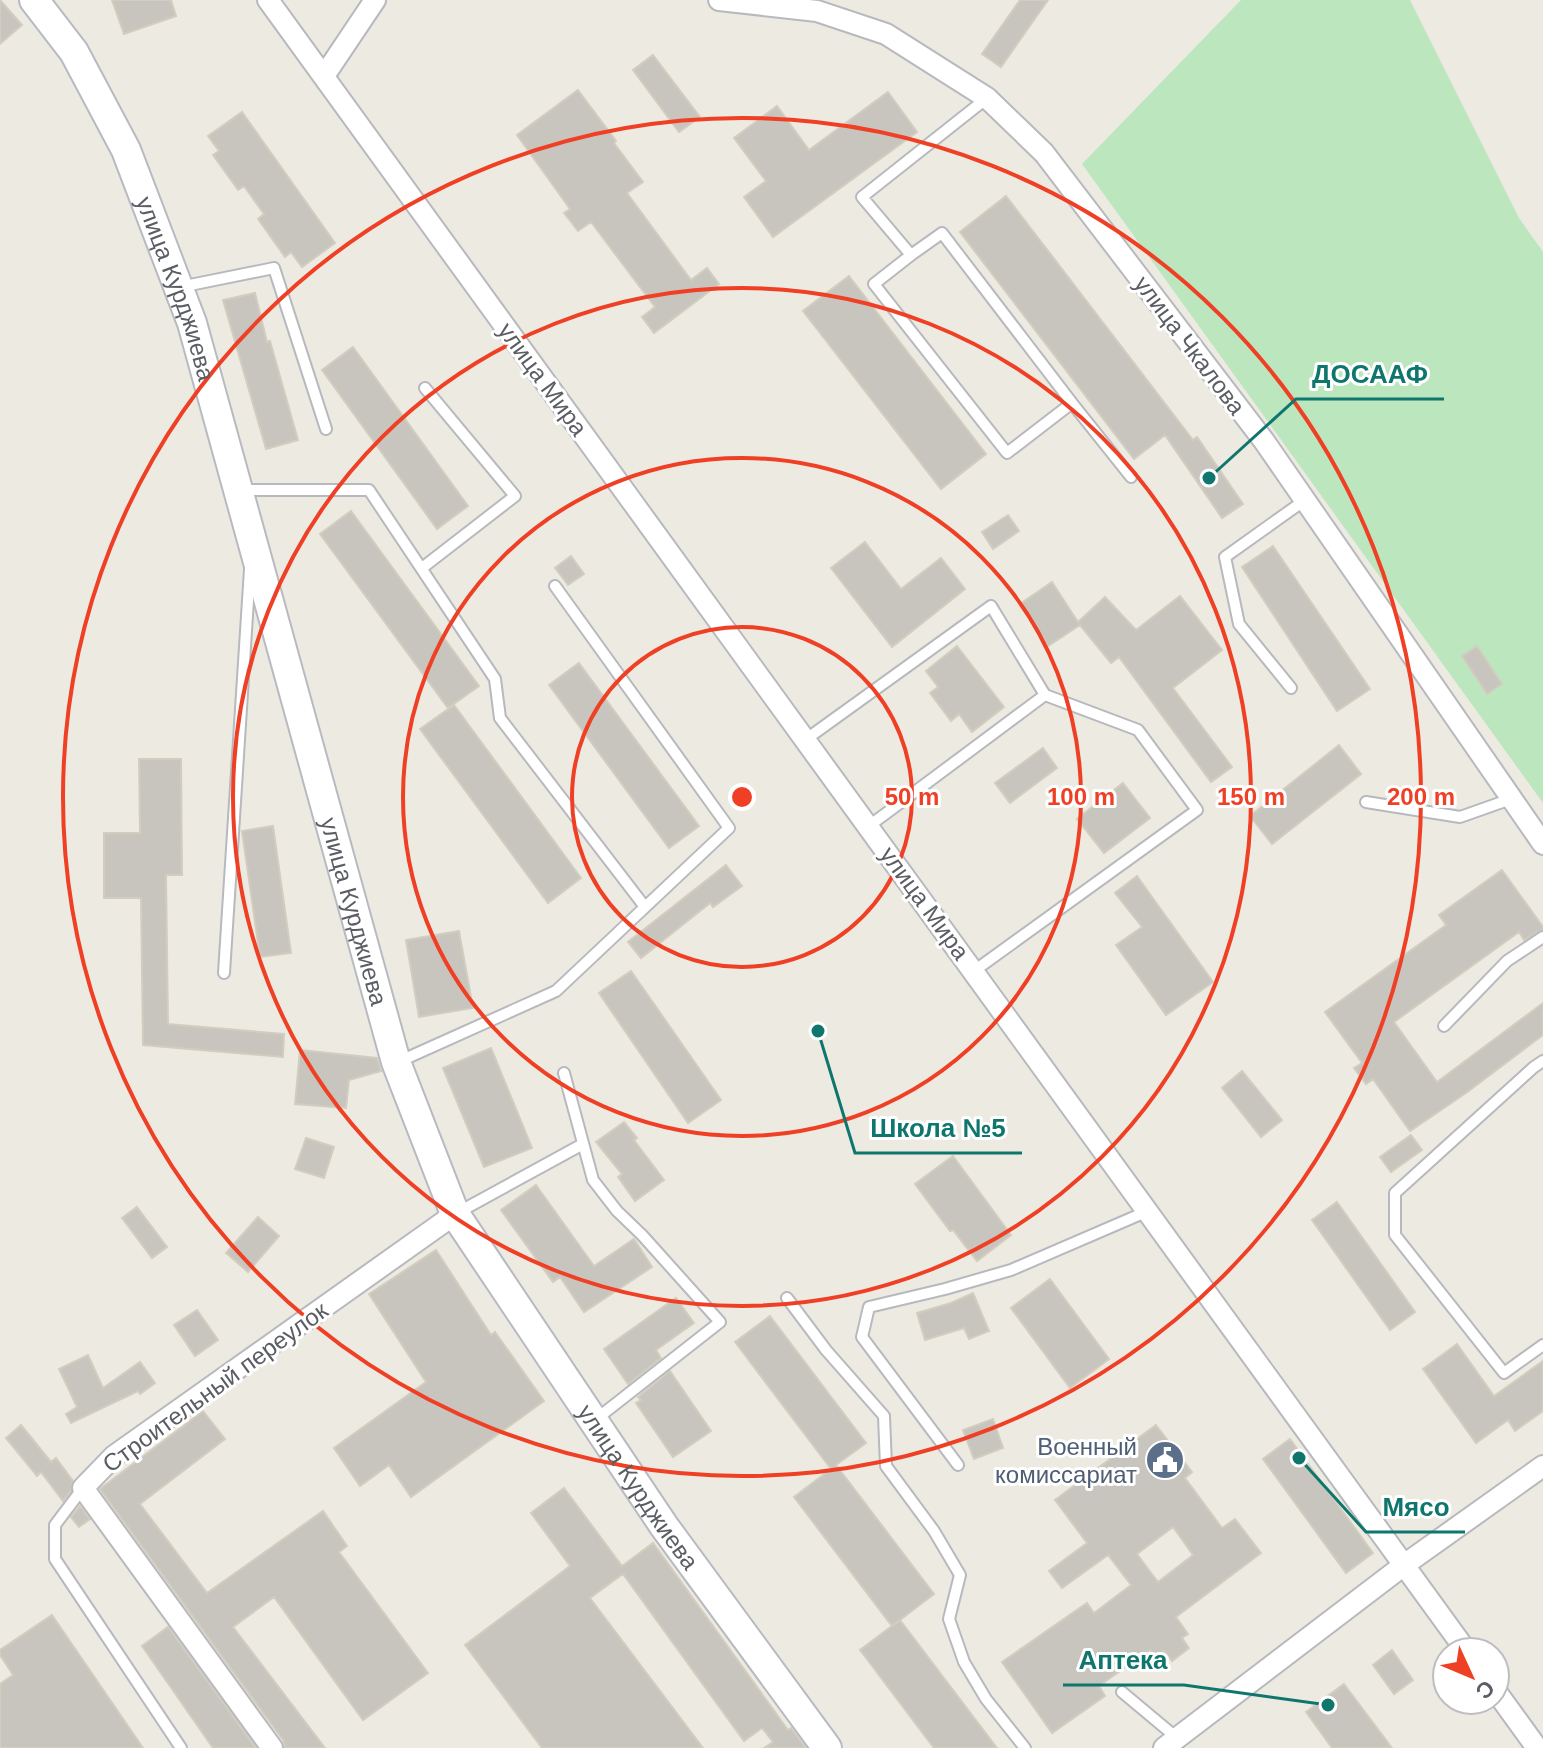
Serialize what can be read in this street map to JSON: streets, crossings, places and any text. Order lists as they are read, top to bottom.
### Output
{
  "streets": {
    "street": [
      "улица Курджиева",
      "улица Чкалова",
      "улица Мира",
      "Строительный переулок"
    ]
  },
  "crossings": [
    ["улица Курджиева", "Строительный переулок"]
  ],
  "places": {
    "other": [
      "ДОСААФ",
      "Школа №5",
      "Мясо",
      "Аптека"
    ],
    "public building": ["Военный комиссариат"]
  },
  "north": "bottom right",
  "rings": [
    "50 m",
    "100 m",
    "150 m",
    "200 m"
  ]
}
